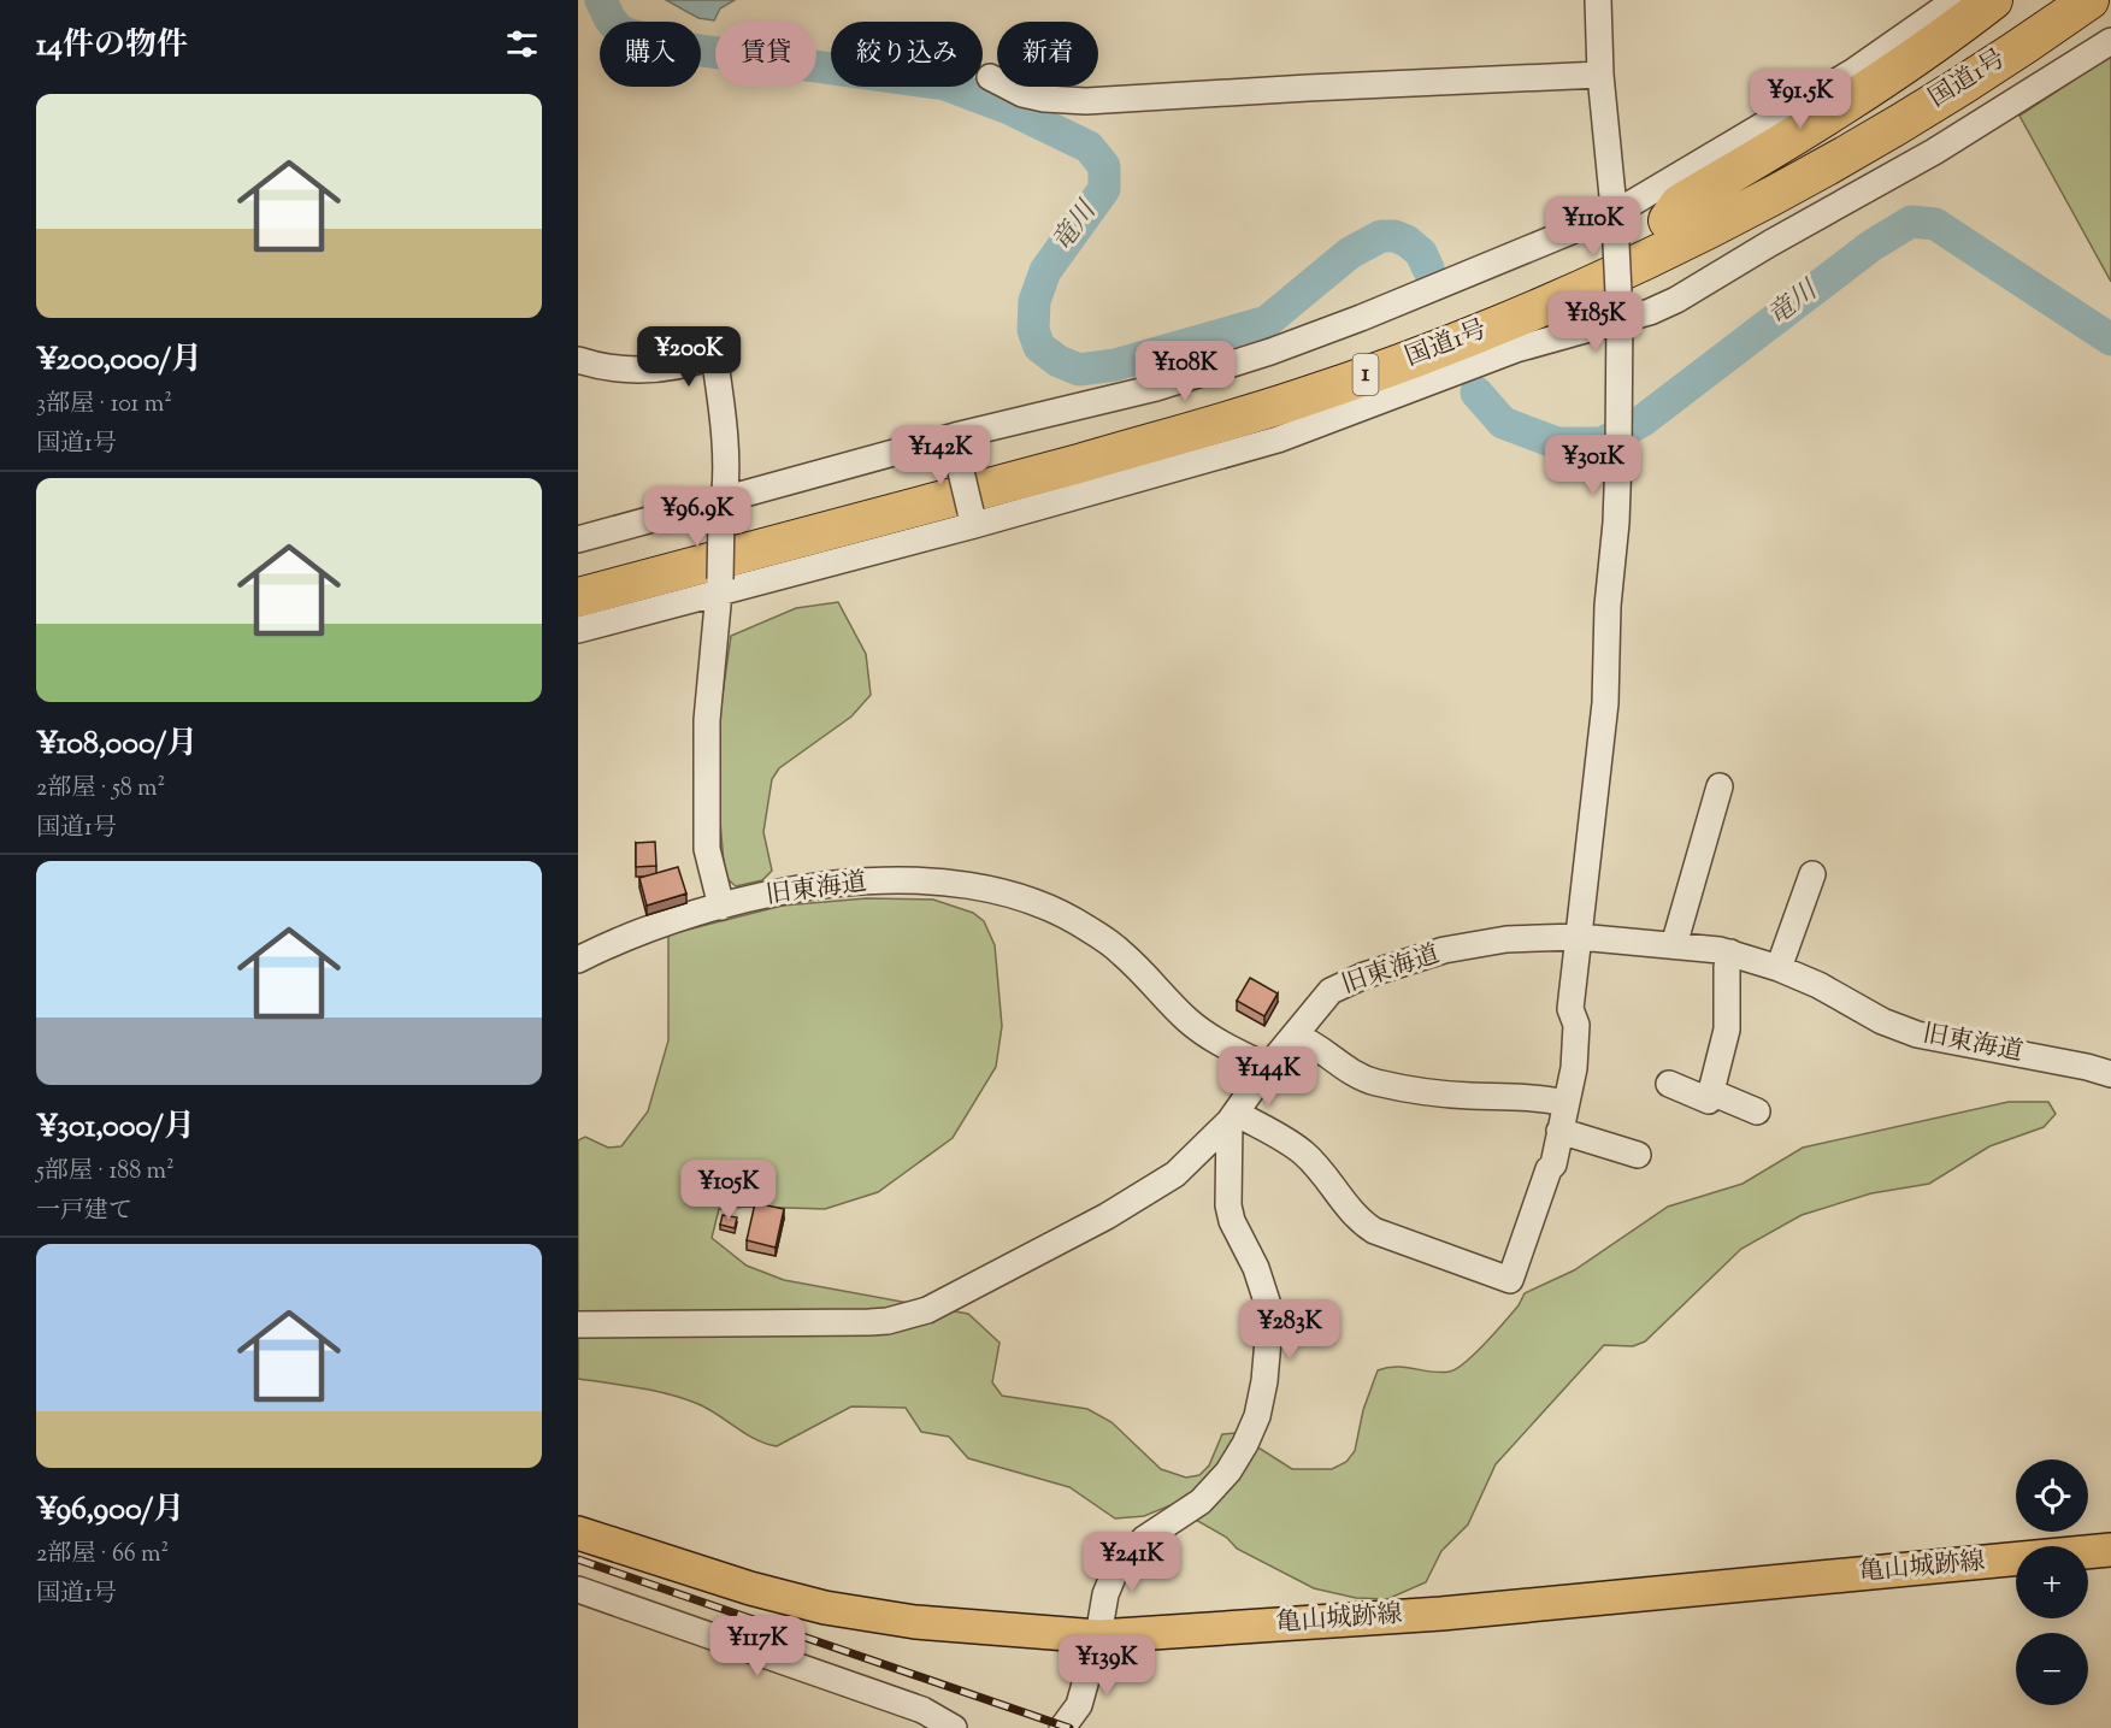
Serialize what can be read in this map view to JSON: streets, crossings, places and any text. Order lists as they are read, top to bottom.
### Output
{
  "streets": {
    "highway": ["国道1号", "1"],
    "main road": ["亀山城跡線"],
    "street": ["旧東海道"]
  },
  "water": ["竜川"],
  "page": {
    "heading": "14件の物件",
    "chip": [
      "購入",
      "賃貸",
      "絞り込み",
      "新着"
    ],
    "price": [
      "¥91.5K",
      "¥110K",
      "¥185K",
      "¥200K",
      "¥108K",
      "¥142K",
      "¥301K",
      "¥96.9K",
      "¥144K",
      "¥105K",
      "¥283K",
      "¥241K",
      "¥117K",
      "¥139K"
    ],
    "list": [
      {
        "name": "¥200,000/月",
        "note": "3部屋 · 101 m² · 国道1号"
      },
      {
        "name": "¥108,000/月",
        "note": "2部屋 · 58 m² · 国道1号"
      },
      {
        "name": "¥301,000/月",
        "note": "5部屋 · 188 m² · 一戸建て"
      },
      {
        "name": "¥96,900/月",
        "note": "2部屋 · 66 m² · 国道1号"
      }
    ],
    "map_buttons": ["+", "−"]
  }
}
